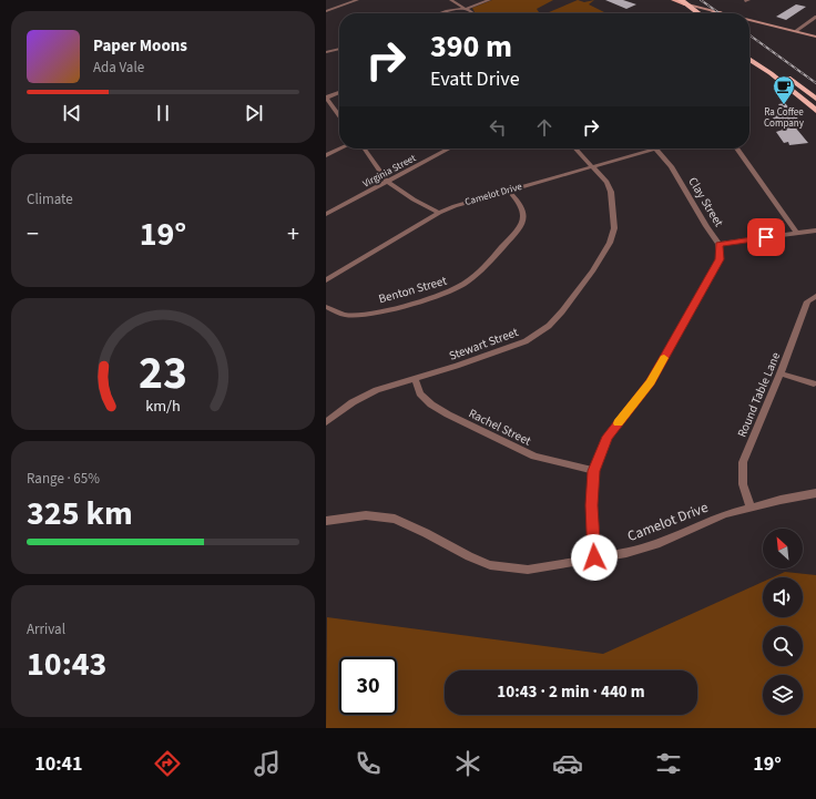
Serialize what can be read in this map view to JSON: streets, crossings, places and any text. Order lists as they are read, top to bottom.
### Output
{
  "streets": {
    "street": [
      "Virginia Street",
      "Camelot Drive",
      "Clay Street",
      "Benton Street",
      "Stewart Street",
      "Round Table Lane",
      "Rachel Street"
    ]
  },
  "crossings": [
    ["Camelot Drive", "Clay Street"],
    ["Camelot Drive", "Benton Street"],
    ["Camelot Drive", "Stewart Street"],
    ["Camelot Drive", "Round Table Lane"],
    ["Clay Street", "Rachel Street"],
    ["Stewart Street", "Rachel Street"]
  ],
  "places": {
    "cafe": ["Ra Coffee Company"]
  },
  "north": "top left",
  "page": {
    "turn": ["390 m", "Evatt Drive"],
    "song": ["Paper Moons", "Ada Vale"],
    "tile": [
      "Climate",
      ["Range · 65%", "325 km"],
      ["Arrival", "10:43"]
    ],
    "heat": ["−", "19°", "+"],
    "limit": "30",
    "trip": "10:43 · 2 min · 440 m",
    "tabs": ["10:41", "19°"],
    "gauge": ["23", "km/h"]
  }
}
